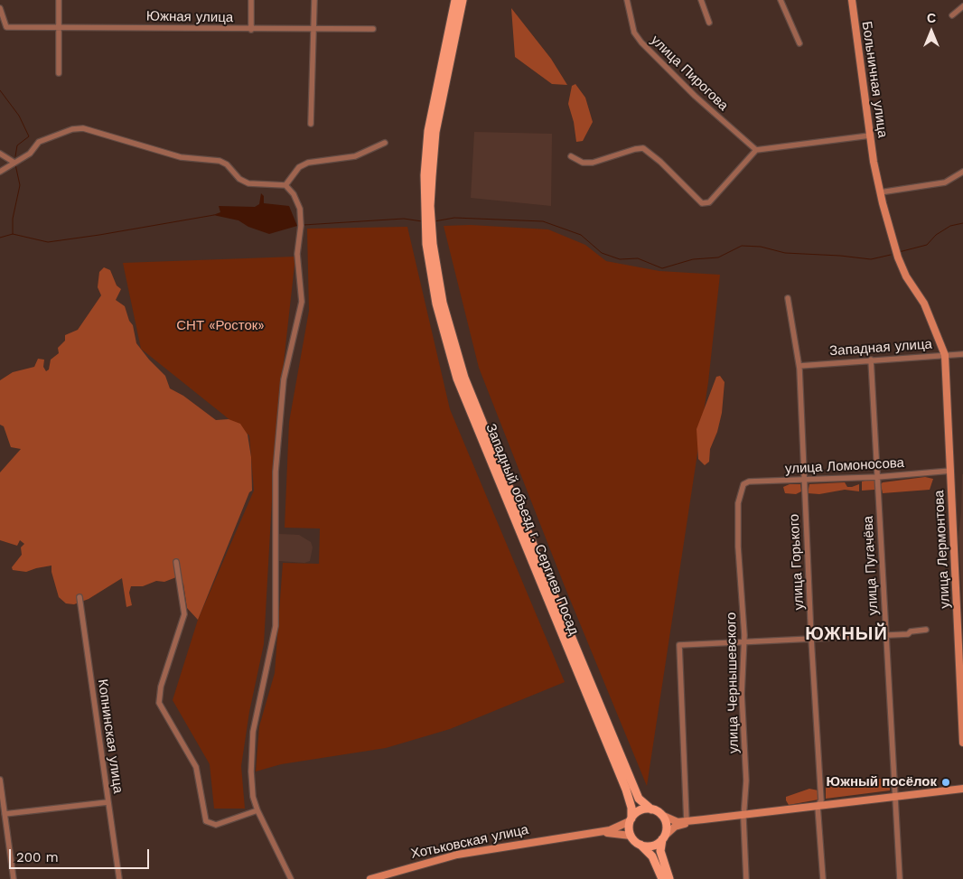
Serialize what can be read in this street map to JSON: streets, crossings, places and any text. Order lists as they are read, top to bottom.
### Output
{
  "streets": {
    "main road": ["Западный объезд г. Сергиев Посад"],
    "street": [
      "Южная улица",
      "улица Пирогова",
      "Больничная улица",
      "Западная улица",
      "улица Ломоносова",
      "улица Лермонтова",
      "улица Горького",
      "улица Пугачёва",
      "улица Чернышевского",
      "Копнинская улица",
      "Хотьковская улица"
    ]
  },
  "crossings": [
    ["Больничная улица", "улица Лермонтова"],
    ["Западная улица", "улица Лермонтова"],
    ["Западная улица", "улица Горького"],
    ["Западная улица", "улица Пугачёва"],
    ["улица Ломоносова", "улица Лермонтова"],
    ["улица Ломоносова", "улица Горького"],
    ["улица Ломоносова", "улица Пугачёва"],
    ["улица Ломоносова", "улица Чернышевского"]
  ],
  "districts": ["ЮЖНЫЙ"],
  "parks": ["СНТ «Росток»"],
  "places": ["Южный посёлок"],
  "scale_bar": "200 m",
  "north": "top"
}
